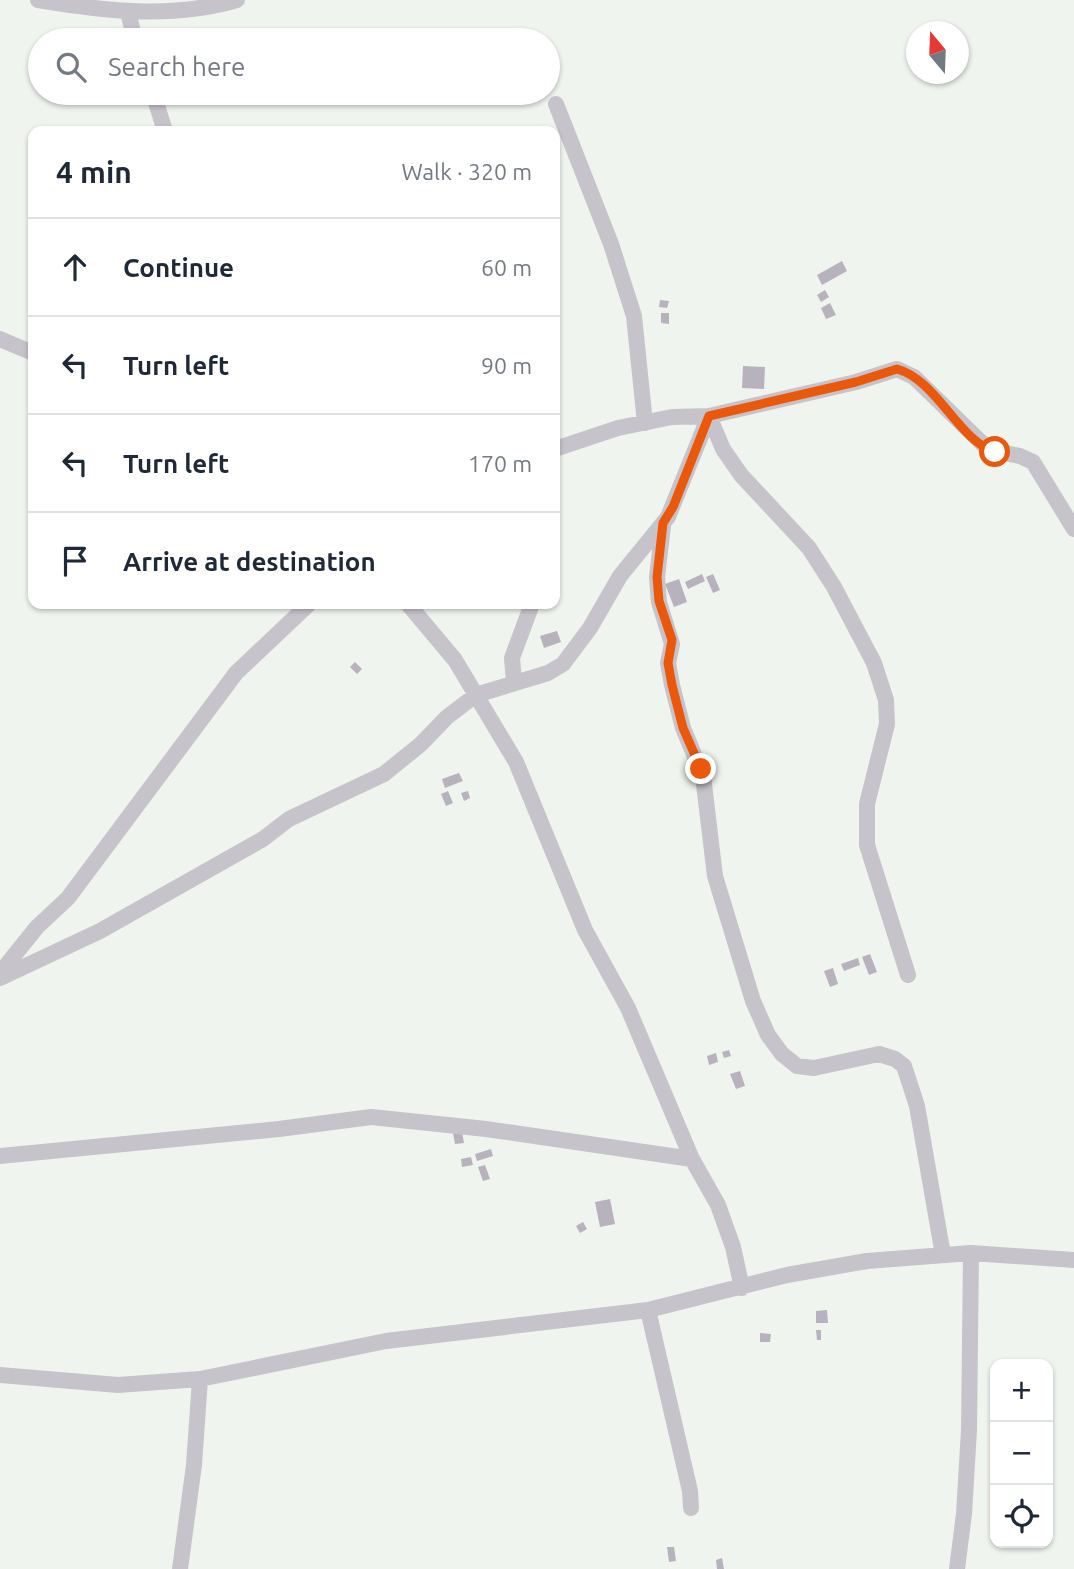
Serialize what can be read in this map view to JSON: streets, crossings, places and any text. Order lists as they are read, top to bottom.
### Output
{
  "north": "top",
  "page": {
    "search": "Search here",
    "heading": ["4 min", "Walk · 320 m"],
    "list": [
      ["Continue", "60 m"],
      ["Turn left", "90 m"],
      ["Turn left", "170 m"],
      "Arrive at destination"
    ],
    "map_buttons": ["+", "−"]
  }
}
